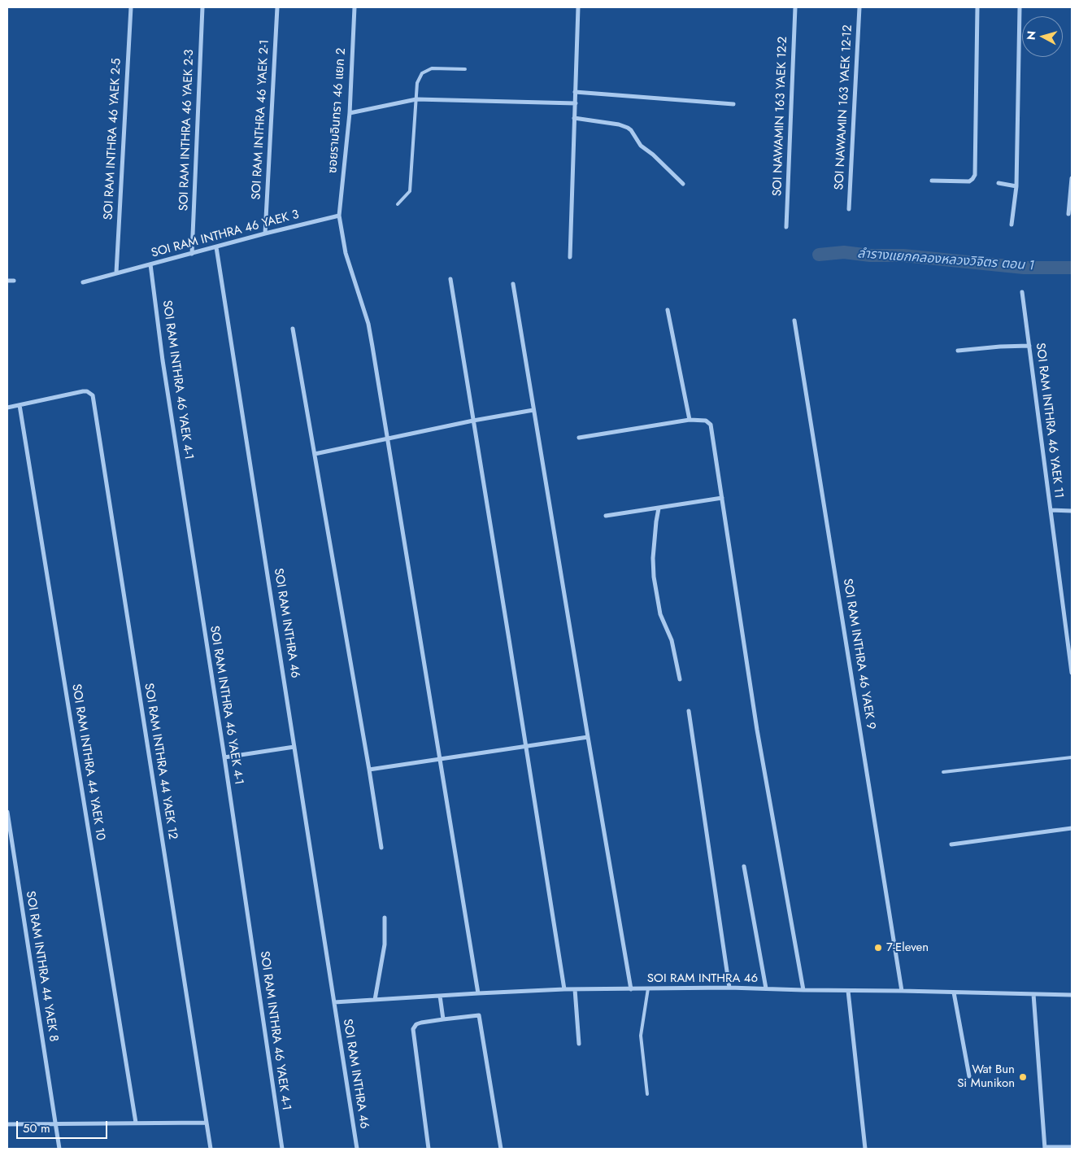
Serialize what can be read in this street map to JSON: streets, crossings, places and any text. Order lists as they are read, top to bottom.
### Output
{
  "streets": {
    "street": [
      "SOI NAWAMIN 163 YAEK 12-12",
      "ซอยรามอินทรา 46 แยก 2",
      "SOI NAWAMIN 163 YAEK 12-2",
      "SOI RAM INTHRA 46 YAEK 2-1",
      "SOI RAM INTHRA 46 YAEK 2-3",
      "SOI RAM INTHRA 46 YAEK 2-5",
      "SOI RAM INTHRA 46 YAEK 3",
      "SOI RAM INTHRA 46 YAEK 4-1",
      "SOI RAM INTHRA 46 YAEK 11",
      "SOI RAM INTHRA 46",
      "SOI RAM INTHRA 46 YAEK 9",
      "SOI RAM INTHRA 44 YAEK 12",
      "SOI RAM INTHRA 44 YAEK 10",
      "SOI RAM INTHRA 44 YAEK 8"
    ]
  },
  "crossings": [
    ["ซอยรามอินทรา 46 แยก 2", "SOI RAM INTHRA 46 YAEK 3"],
    ["ซอยรามอินทรา 46 แยก 2", "SOI RAM INTHRA 46"],
    ["SOI RAM INTHRA 46 YAEK 2-1", "SOI RAM INTHRA 46 YAEK 3"],
    ["SOI RAM INTHRA 46 YAEK 2-3", "SOI RAM INTHRA 46 YAEK 3"],
    ["SOI RAM INTHRA 46 YAEK 2-5", "SOI RAM INTHRA 46 YAEK 3"],
    ["SOI RAM INTHRA 46 YAEK 3", "SOI RAM INTHRA 46 YAEK 4-1"],
    ["SOI RAM INTHRA 46 YAEK 3", "SOI RAM INTHRA 46"],
    ["SOI RAM INTHRA 46", "SOI RAM INTHRA 46 YAEK 9"],
    ["SOI RAM INTHRA 44 YAEK 12", "SOI RAM INTHRA 44 YAEK 10"]
  ],
  "water": ["ลำรางแยกคลองหลวงวิจิตร ตอน 1"],
  "places": ["7-Eleven", "Wat Bun Si Munikon"],
  "scale_bar": "50 m",
  "north": "left"
}
